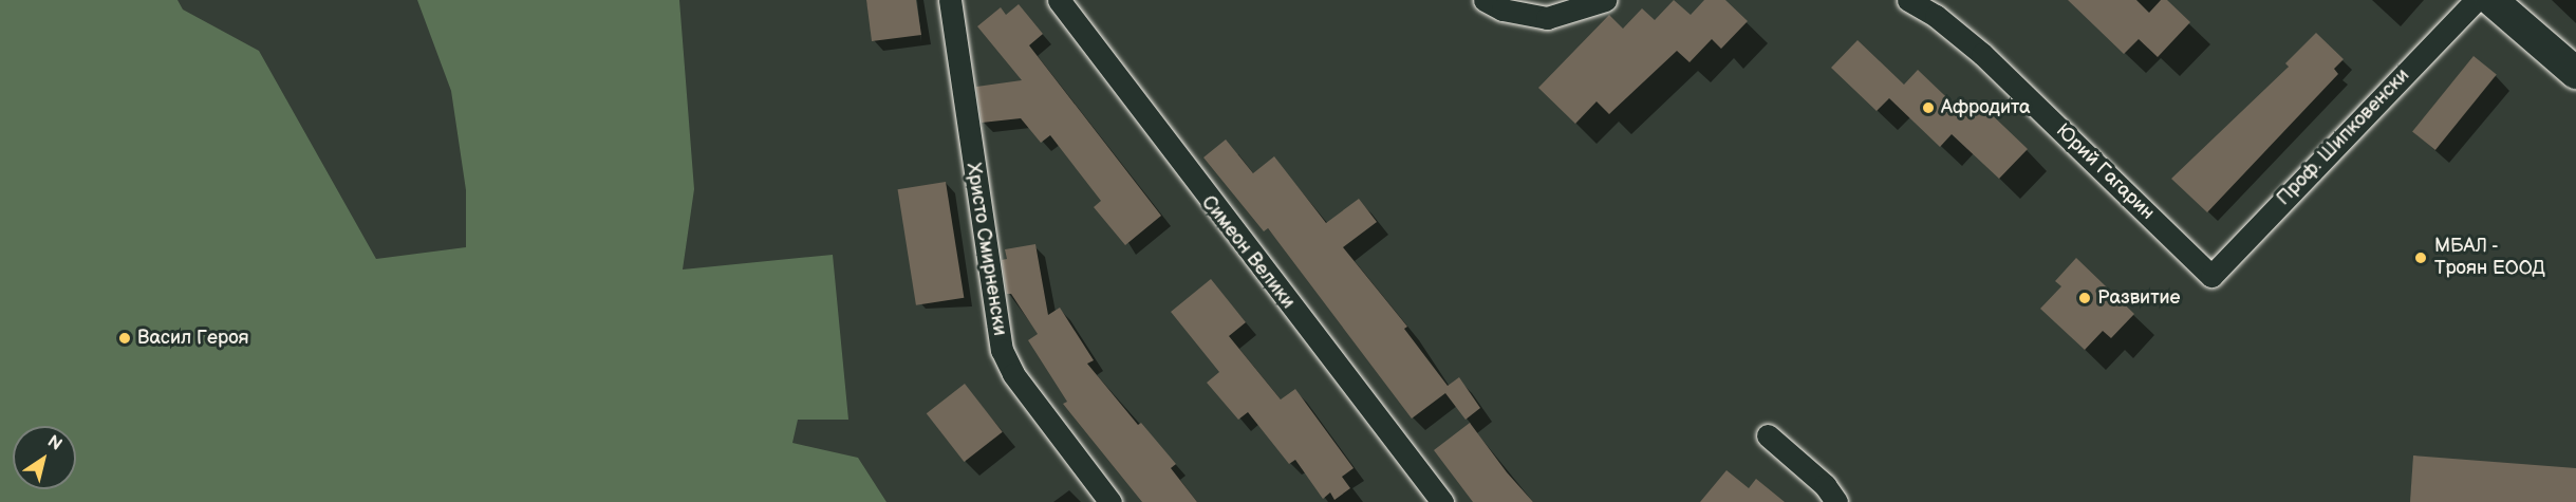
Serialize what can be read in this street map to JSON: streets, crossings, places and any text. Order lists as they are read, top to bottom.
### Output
{
  "streets": {
    "street": [
      "Проф. Шипковенски",
      "Юрий Гагарин",
      "Христо Смирненски",
      "Симеон Велики"
    ]
  },
  "crossings": [
    ["Проф. Шипковенски", "Юрий Гагарин"]
  ],
  "places": [
    "Афродита",
    "МБАЛ - Троян ЕООД",
    "Развитие",
    "Васил Героя"
  ],
  "north": "top right"
}
